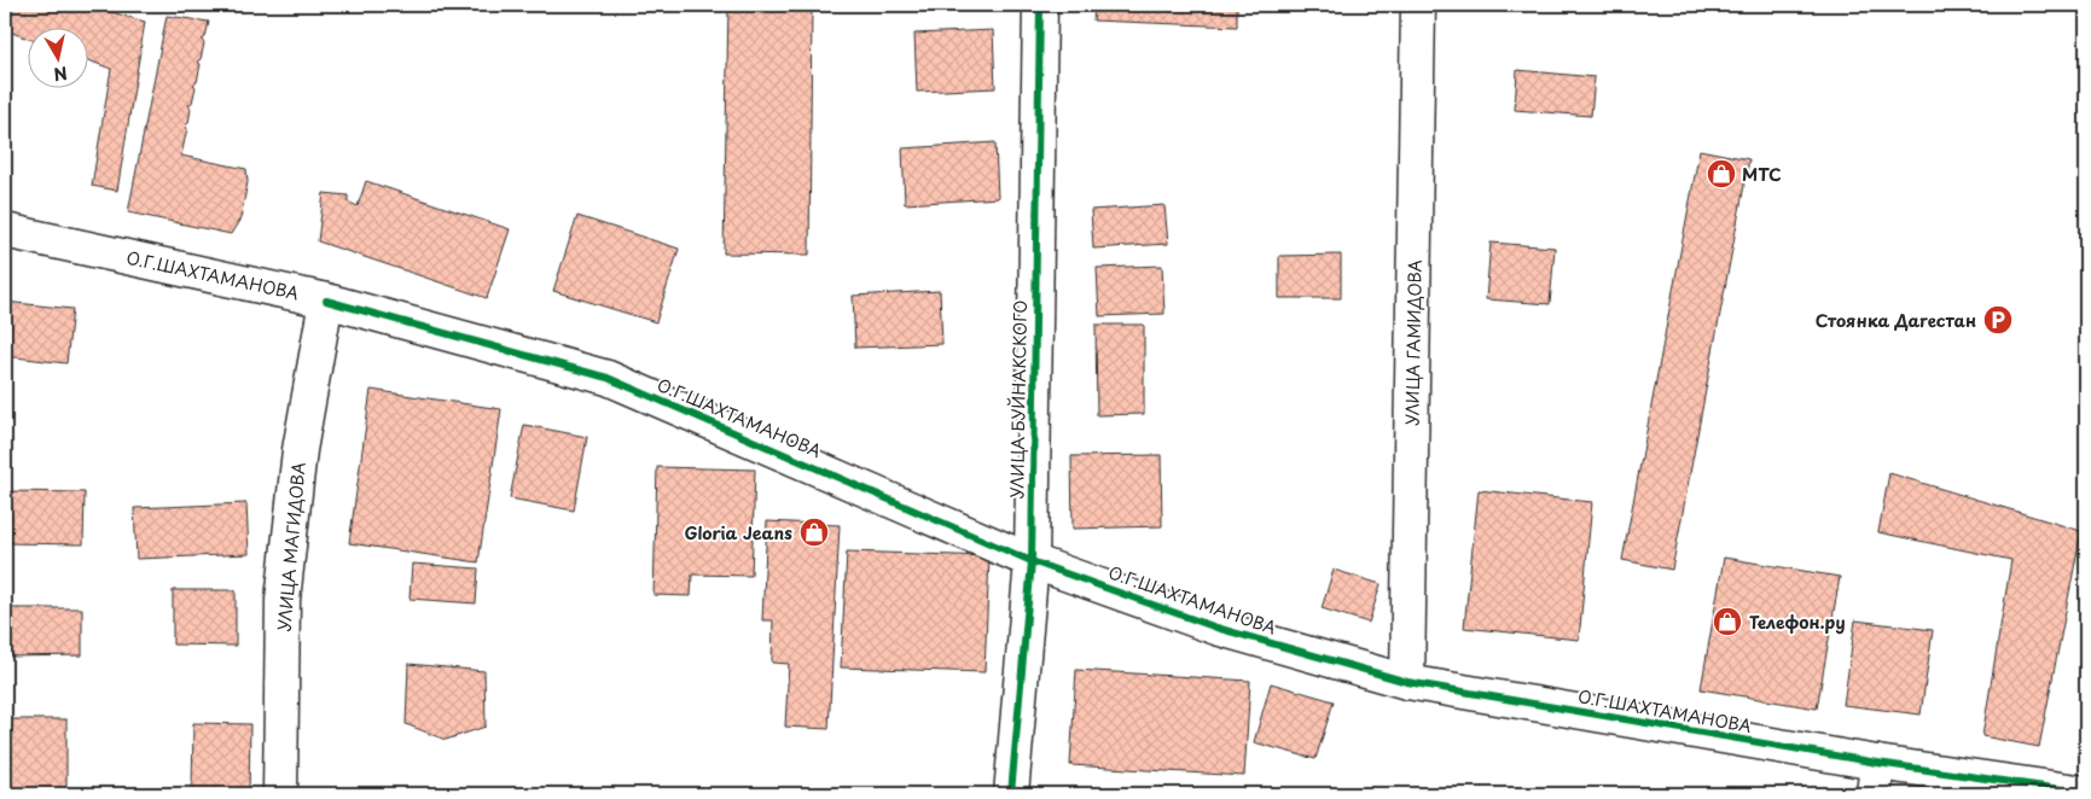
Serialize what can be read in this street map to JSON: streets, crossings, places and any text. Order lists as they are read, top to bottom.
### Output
{
  "streets": {
    "street": [
      "О.Г.ШАХТАМАНОВА",
      "УЛИЦА ГАМИДОВА",
      "УЛИЦА БУЙНАКСКОГО",
      "УЛИЦА МАГИДОВА"
    ]
  },
  "crossings": [
    ["О.Г.ШАХТАМАНОВА", "УЛИЦА ГАМИДОВА"],
    ["О.Г.ШАХТАМАНОВА", "УЛИЦА БУЙНАКСКОГО"],
    ["О.Г.ШАХТАМАНОВА", "УЛИЦА МАГИДОВА"]
  ],
  "places": {
    "shop": ["МТС", "Gloria Jeans", "Телефон.ру"],
    "parking": ["Стоянка Дагестан"]
  },
  "north": "bottom"
}
